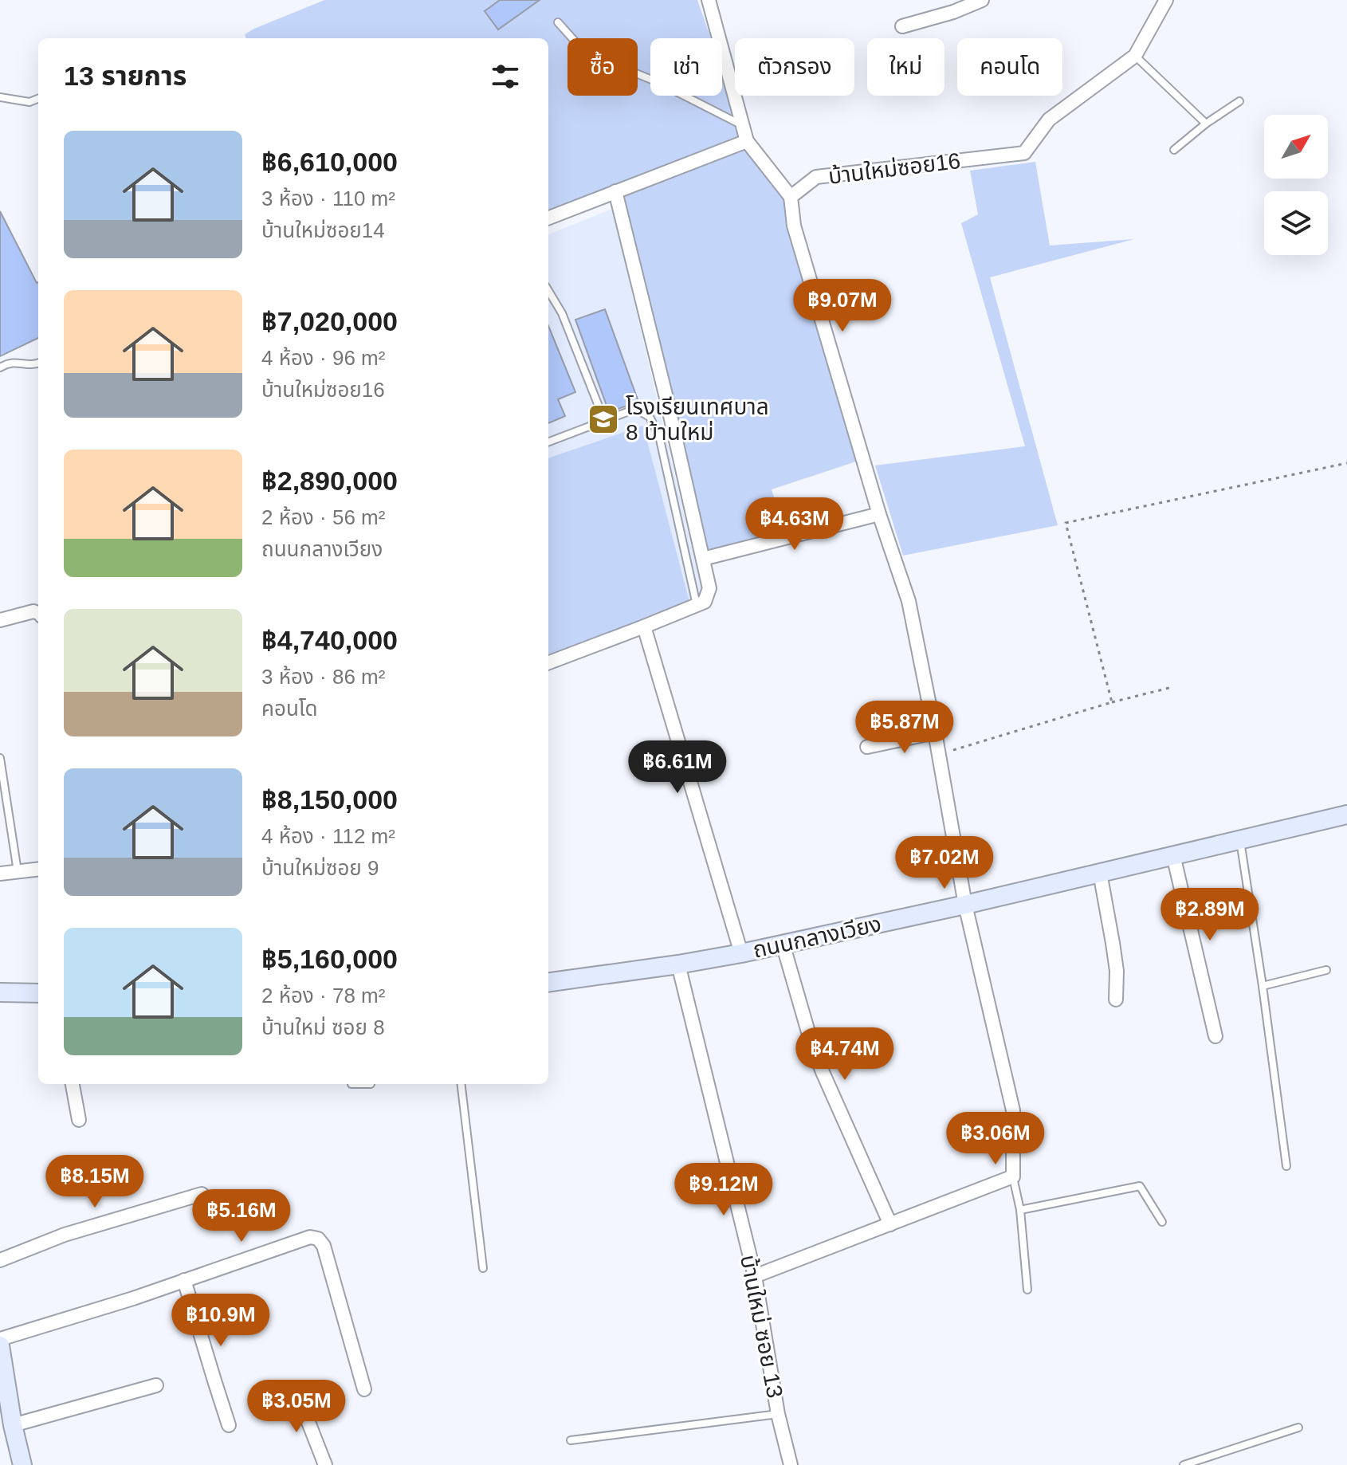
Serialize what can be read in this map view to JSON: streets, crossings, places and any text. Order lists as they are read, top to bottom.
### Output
{
  "streets": {
    "main road": ["ถนนกลางเวียง"],
    "street": ["บ้านใหม่ซอย16", "บ้านใหม่ ซอย 13"]
  },
  "crossings": [
    ["ถนนกลางเวียง", "บ้านใหม่ ซอย 13"]
  ],
  "places": {
    "school or university": ["โรงเรียนเทศบาล 8 บ้านใหม่"]
  },
  "north": "top right",
  "page": {
    "chip": [
      "ซื้อ",
      "เช่า",
      "ตัวกรอง",
      "ใหม่",
      "คอนโด"
    ],
    "heading": "13 รายการ",
    "list": [
      {
        "name": "฿6,610,000",
        "note": "3 ห้อง · 110 m² · บ้านใหม่ซอย14"
      },
      {
        "name": "฿7,020,000",
        "note": "4 ห้อง · 96 m² · บ้านใหม่ซอย16"
      },
      {
        "name": "฿2,890,000",
        "note": "2 ห้อง · 56 m² · ถนนกลางเวียง"
      },
      {
        "name": "฿4,740,000",
        "note": "3 ห้อง · 86 m² · คอนโด"
      },
      {
        "name": "฿8,150,000",
        "note": "4 ห้อง · 112 m² · บ้านใหม่ซอย 9"
      },
      {
        "name": "฿5,160,000",
        "note": "2 ห้อง · 78 m² · บ้านใหม่ ซอย 8"
      }
    ],
    "price": [
      "฿9.07M",
      "฿4.63M",
      "฿5.87M",
      "฿6.61M",
      "฿7.02M",
      "฿2.89M",
      "฿4.74M",
      "฿3.06M",
      "฿8.15M",
      "฿9.12M",
      "฿5.16M",
      "฿10.9M",
      "฿3.05M"
    ]
  }
}
